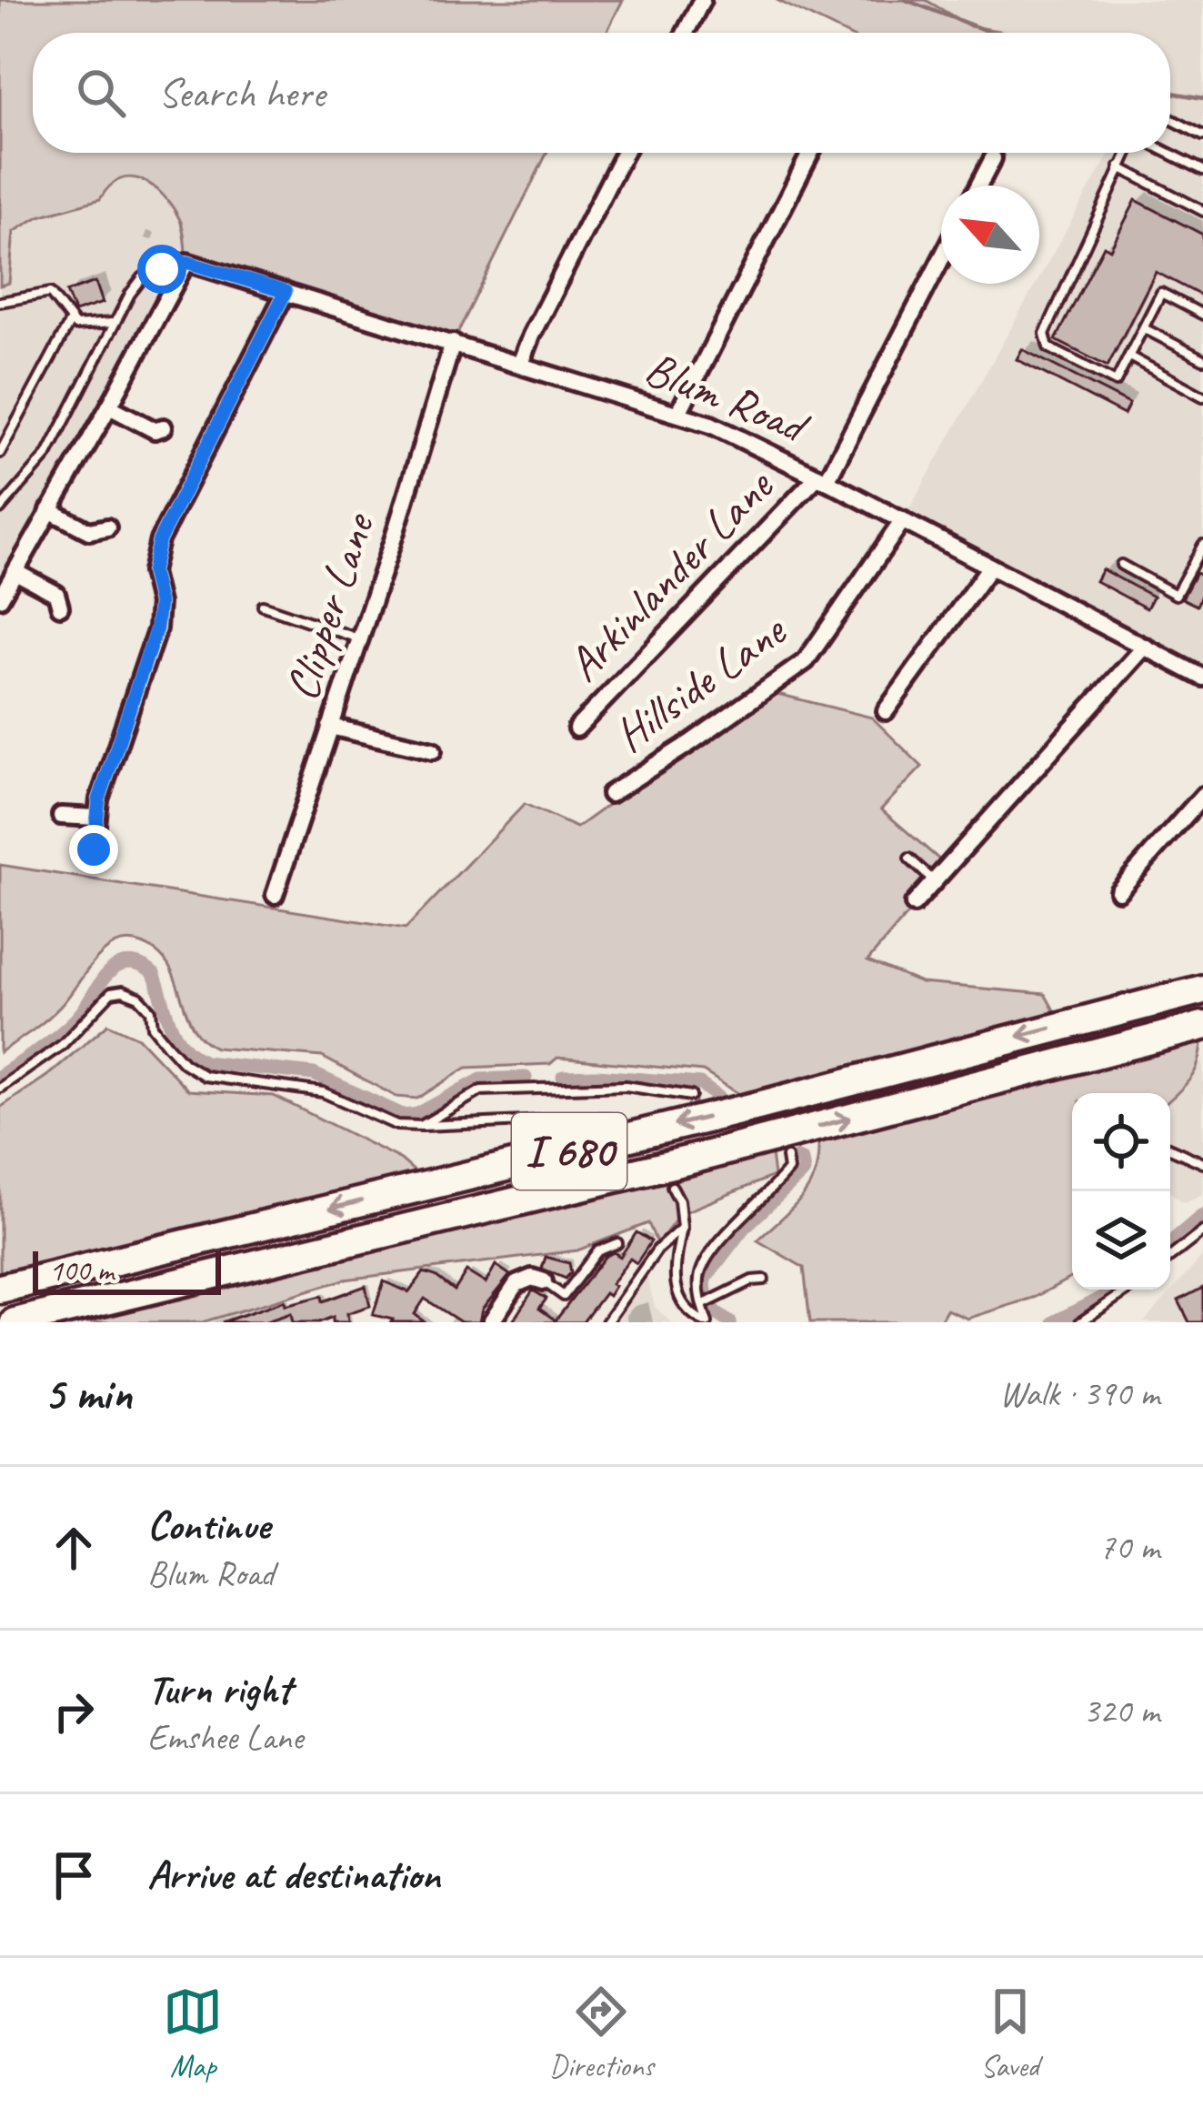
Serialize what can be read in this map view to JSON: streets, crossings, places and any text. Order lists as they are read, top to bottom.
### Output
{
  "streets": {
    "highway": ["I 680"],
    "street": [
      "Blum Road",
      "Arkinlander Lane",
      "Clipper Lane",
      "Hillside Lane"
    ]
  },
  "crossings": [
    ["Blum Road", "Arkinlander Lane"],
    ["Blum Road", "Clipper Lane"],
    ["Blum Road", "Hillside Lane"]
  ],
  "scale_bar": "100 m",
  "north": "top left",
  "page": {
    "search": "Search here",
    "scale": "100 m",
    "heading": ["5 min", "Walk · 390 m"],
    "list": [
      ["Continue", "Blum Road", "70 m"],
      ["Turn right", "Emshee Lane", "320 m"],
      "Arrive at destination"
    ],
    "nav": ["Map", "Directions", "Saved"]
  }
}
